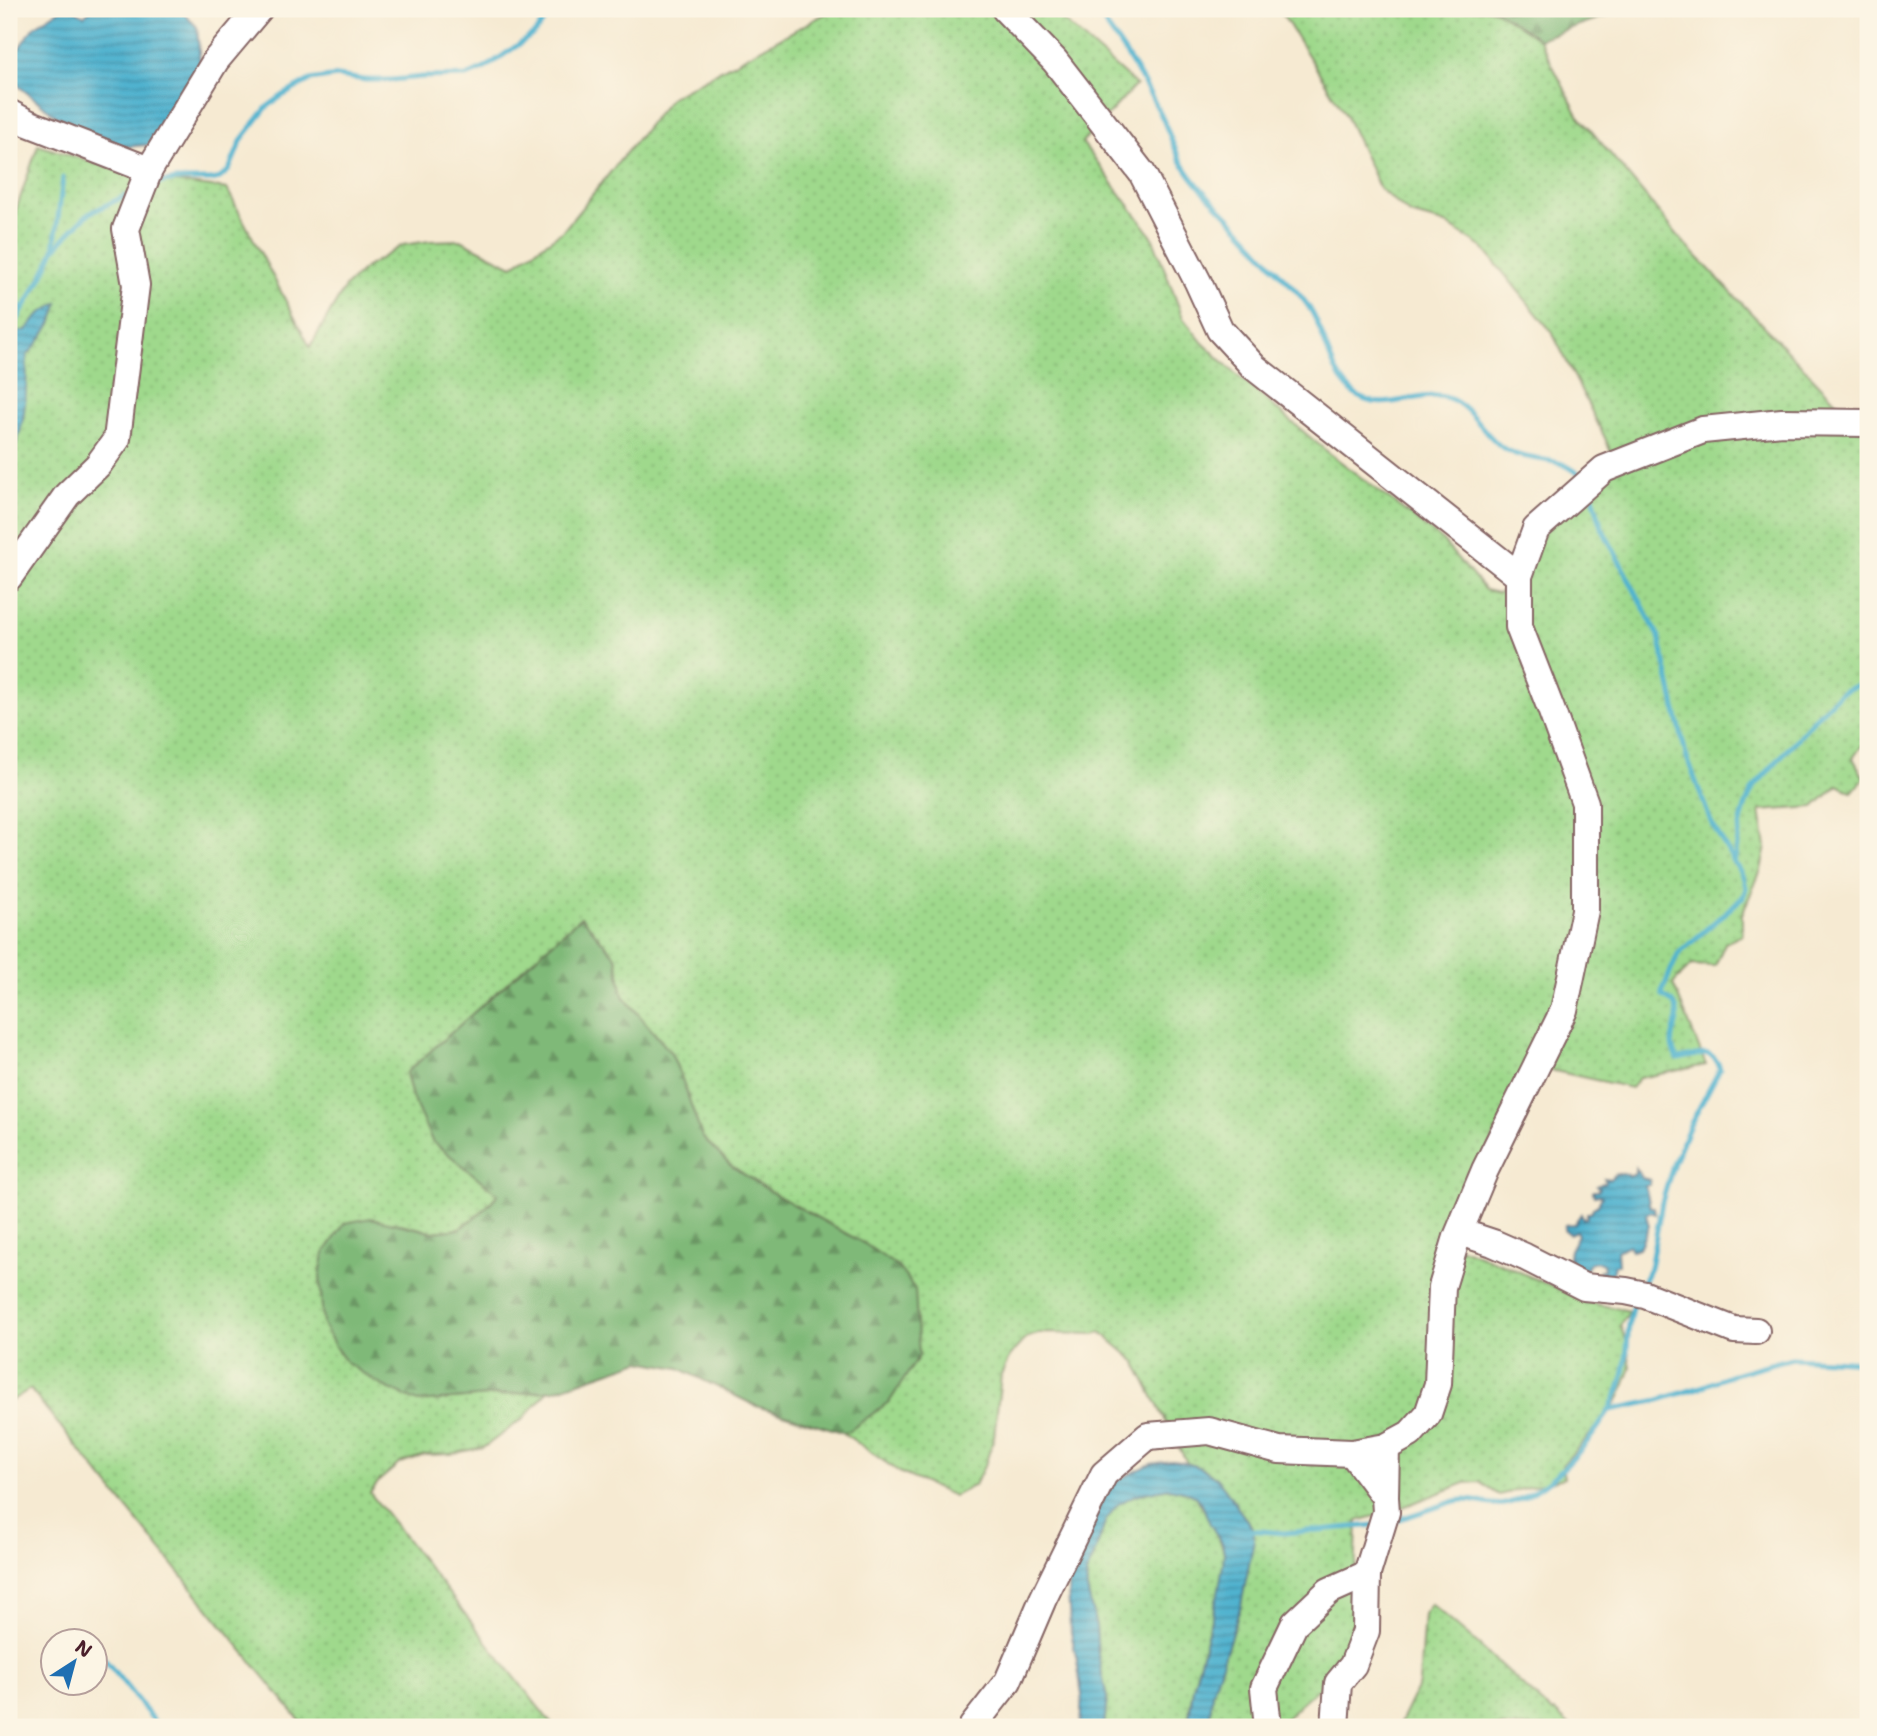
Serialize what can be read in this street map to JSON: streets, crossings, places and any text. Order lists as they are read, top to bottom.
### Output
{
  "north": "top right"
}
